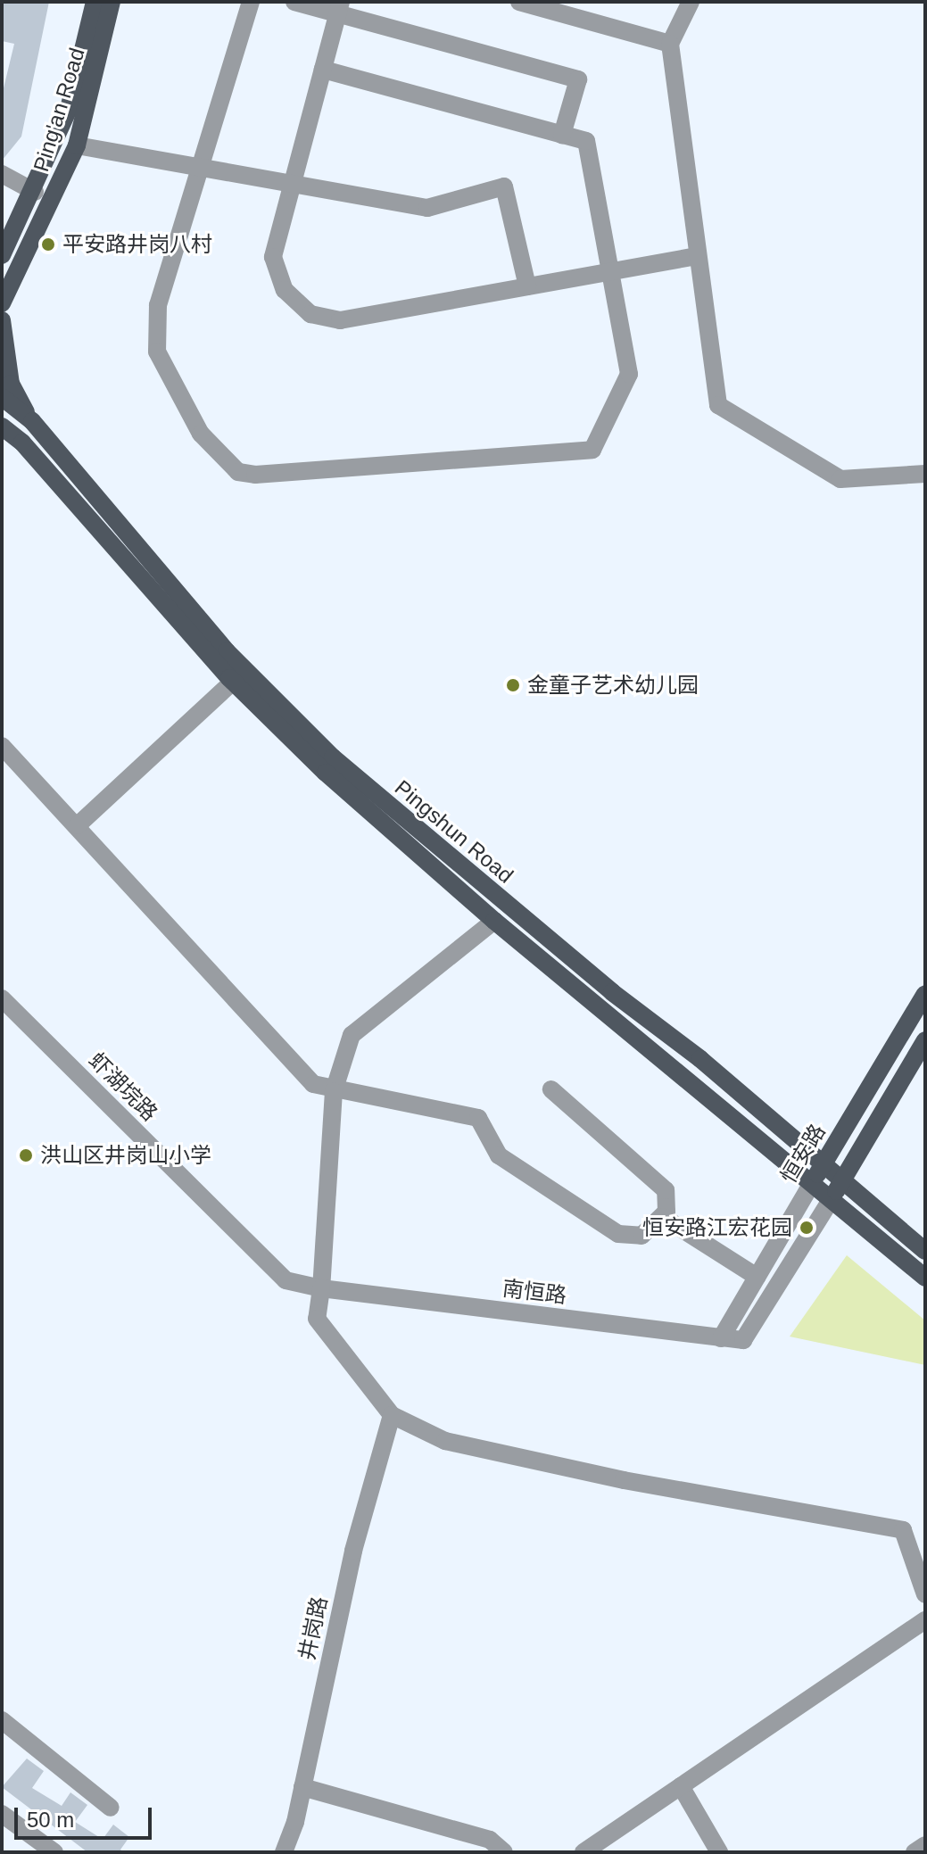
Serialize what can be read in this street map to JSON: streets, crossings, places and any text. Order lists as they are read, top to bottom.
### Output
{
  "streets": {
    "main road": ["Ping'an Road", "Pingshun Road", "恒安路"],
    "street": ["虾湖垸路", "南恒路", "井岗路"]
  },
  "crossings": [
    ["Pingshun Road", "恒安路"],
    ["Pingshun Road", "南恒路"],
    ["虾湖垸路", "南恒路"],
    ["恒安路", "南恒路"]
  ],
  "places": [
    "平安路井岗八村",
    "金童子艺术幼儿园",
    "洪山区井岗山小学",
    "恒安路江宏花园"
  ],
  "scale_bar": "50 m"
}
